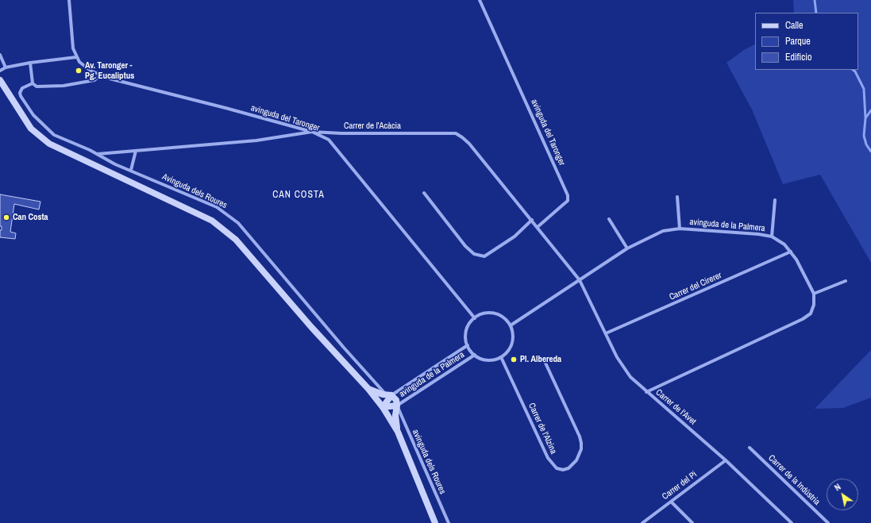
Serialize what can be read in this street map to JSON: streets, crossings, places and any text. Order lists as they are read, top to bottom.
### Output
{
  "streets": {
    "street": [
      "avinguda del Taronger",
      "Carrer de l'Acàcia",
      "Avinguda dels Roures",
      "avinguda de la Palmera",
      "Carrer del Cirerer",
      "Carrer de l'Avet",
      "Carrer de l'Alzina",
      "avinguda dels Roures",
      "Carrer de la Indústria",
      "Carrer del Pi"
    ]
  },
  "crossings": [
    ["avinguda del Taronger", "Carrer de l'Acàcia"],
    ["avinguda del Taronger", "avinguda de la Palmera"],
    ["avinguda del Taronger", "Carrer de l'Alzina"],
    ["Carrer de l'Acàcia", "Avinguda dels Roures"],
    ["Carrer de l'Acàcia", "avinguda de la Palmera"],
    ["Carrer de l'Acàcia", "Carrer de l'Avet"],
    ["Avinguda dels Roures", "avinguda de la Palmera"],
    ["avinguda de la Palmera", "Carrer del Cirerer"],
    ["avinguda de la Palmera", "Carrer de l'Avet"],
    ["avinguda de la Palmera", "Carrer de l'Alzina"],
    ["avinguda de la Palmera", "avinguda dels Roures"],
    ["Carrer del Cirerer", "Carrer de l'Avet"],
    ["Carrer de l'Avet", "Carrer del Pi"]
  ],
  "districts": ["CAN COSTA"],
  "places": ["Av. Taronger - Pg. Eucaliptus", "Can Costa", "Pl. Albereda"],
  "legend": ["Calle", "Parque", "Edificio"],
  "north": "top left"
}
